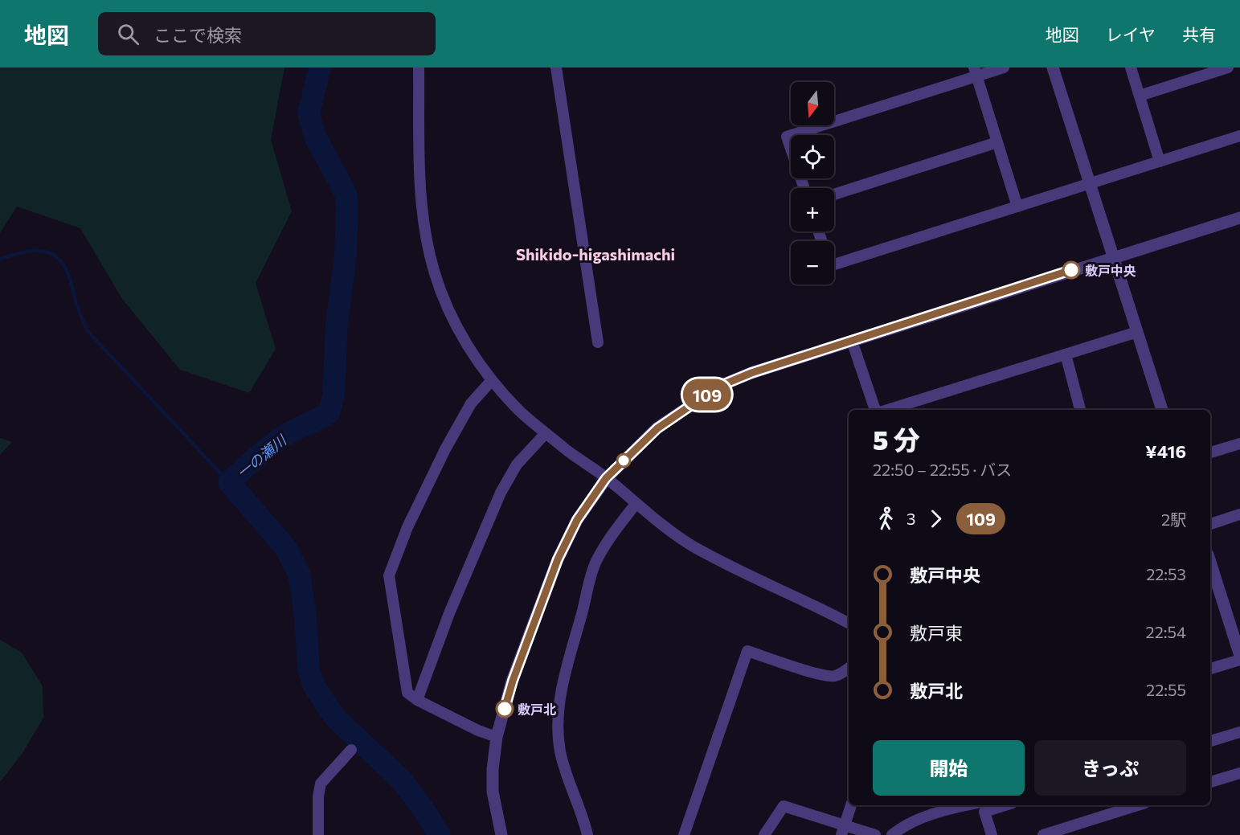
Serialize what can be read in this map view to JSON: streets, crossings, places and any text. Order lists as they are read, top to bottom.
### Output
{
  "districts": ["Shikido-higashimachi"],
  "water": ["一の瀬川"],
  "places": ["敷戸中央", "敷戸北"],
  "lines": ["bus line 109"],
  "north": "bottom",
  "page": {
    "header": "地図",
    "search": "ここで検索",
    "nav": ["地図", "レイヤ", "共有"],
    "on_map": "109",
    "map_buttons": ["+", "−"],
    "heading": ["5 分", "22:50 – 22:55 · バス", "¥416"],
    "legs": ["3", "109", "2駅"],
    "list": [
      {
        "name": "敷戸中央",
        "value": "22:53"
      },
      {
        "name": "敷戸東",
        "value": "22:54"
      },
      {
        "name": "敷戸北",
        "value": "22:55"
      }
    ],
    "buttons": ["開始", "きっぷ"]
  }
}
